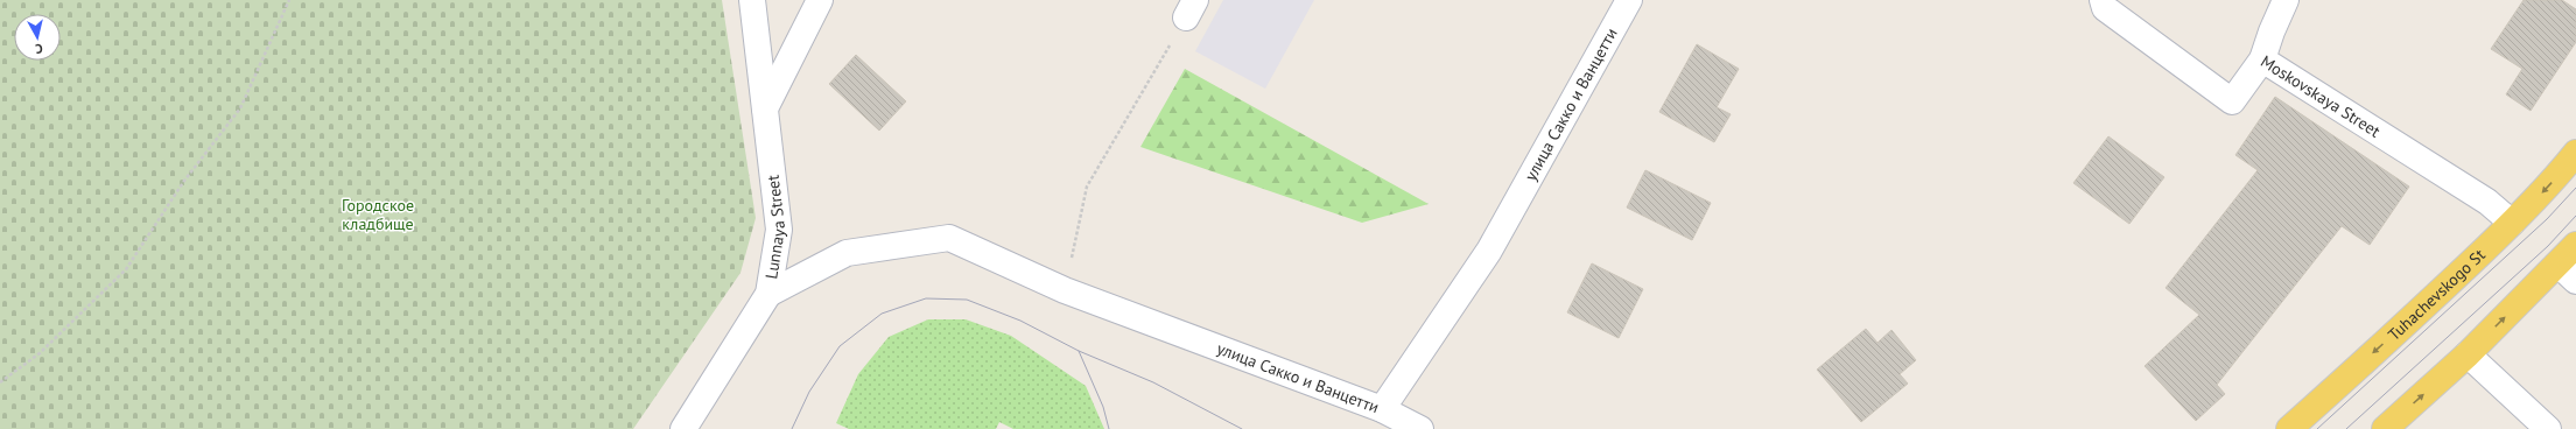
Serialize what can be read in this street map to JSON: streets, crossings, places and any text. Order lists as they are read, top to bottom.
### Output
{
  "streets": {
    "main road": ["Tuhachevskogo St"],
    "street": ["Moskovskaya Street", "улица Сакко и Ванцетти", "Lunnaya Street"]
  },
  "crossings": [
    ["Moskovskaya Street", "Tuhachevskogo St"],
    ["улица Сакко и Ванцетти", "Lunnaya Street"]
  ],
  "parks": ["Городское кладбище"],
  "north": "bottom"
}
